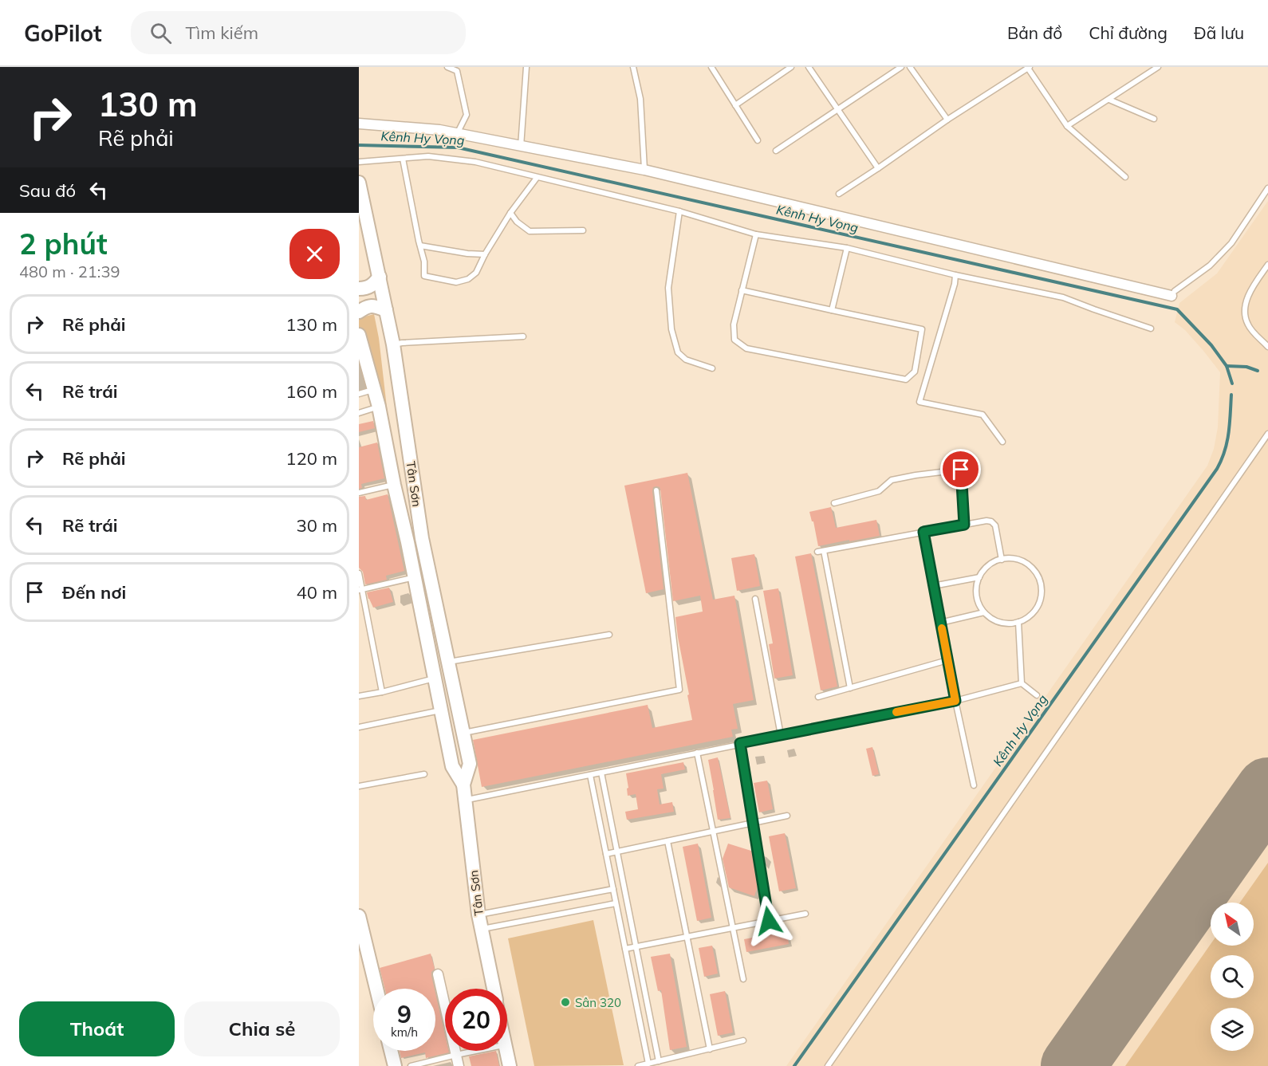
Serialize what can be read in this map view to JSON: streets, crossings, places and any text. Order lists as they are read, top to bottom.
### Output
{
  "streets": {
    "street": ["Tân Sơn"]
  },
  "water": ["Kênh Hy Vọng"],
  "places": ["Sân 320"],
  "north": "top left",
  "page": {
    "header": "GoPilot",
    "search": "Tìm kiếm",
    "nav": ["Bản đồ", "Chỉ đường", "Đã lưu"],
    "turn": ["130 m", "Rẽ phải"],
    "then": "Sau đó",
    "heading": ["2 phút", "480 m · 21:39"],
    "list": [
      {
        "name": "Rẽ phải",
        "value": "130 m"
      },
      {
        "name": "Rẽ trái",
        "value": "160 m"
      },
      {
        "name": "Rẽ phải",
        "value": "120 m"
      },
      {
        "name": "Rẽ trái",
        "value": "30 m"
      },
      {
        "name": "Đến nơi",
        "value": "40 m"
      }
    ],
    "speed": "9 km/h",
    "limit": "20",
    "buttons": ["Thoát", "Chia sẻ"]
  }
}
